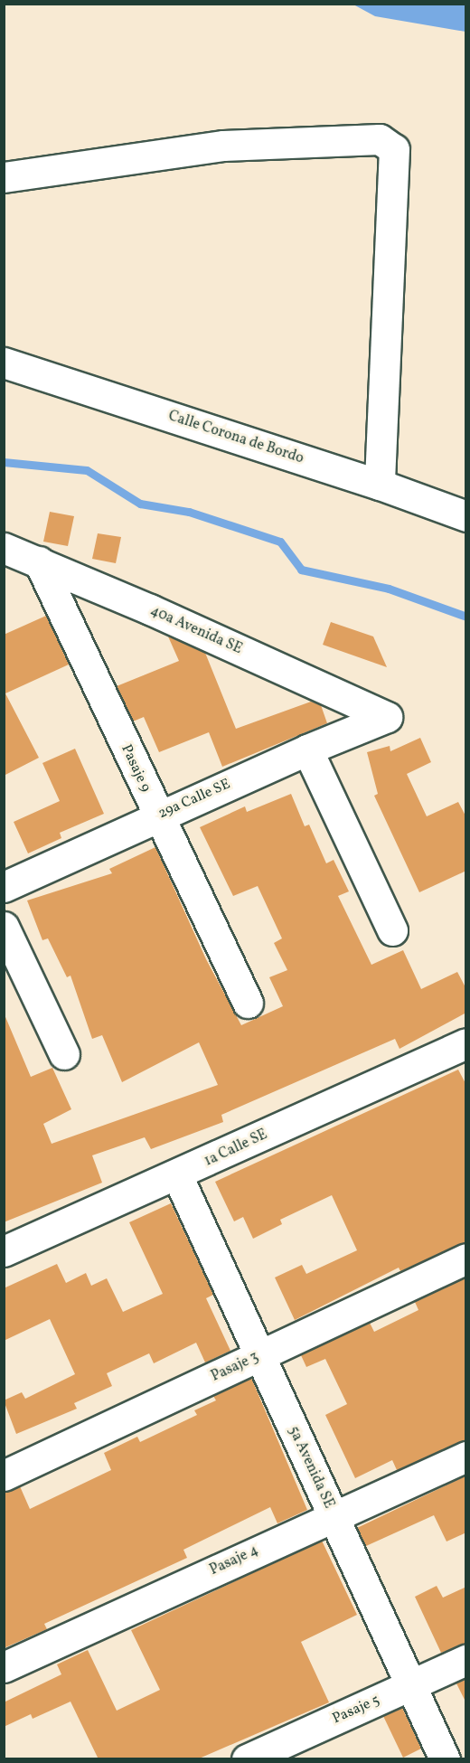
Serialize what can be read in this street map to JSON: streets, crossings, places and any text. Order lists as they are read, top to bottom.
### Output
{
  "streets": {
    "street": [
      "Calle Corona de Bordo",
      "40a Avenida SE",
      "Pasaje 9",
      "29a Calle SE",
      "1a Calle SE",
      "Pasaje 3",
      "5a Avenida SE",
      "Pasaje 4",
      "Pasaje 5"
    ]
  },
  "crossings": [
    ["40a Avenida SE", "Pasaje 9"],
    ["40a Avenida SE", "29a Calle SE"],
    ["Pasaje 9", "29a Calle SE"],
    ["1a Calle SE", "5a Avenida SE"],
    ["Pasaje 3", "5a Avenida SE"],
    ["5a Avenida SE", "Pasaje 4"],
    ["5a Avenida SE", "Pasaje 5"]
  ]
}
